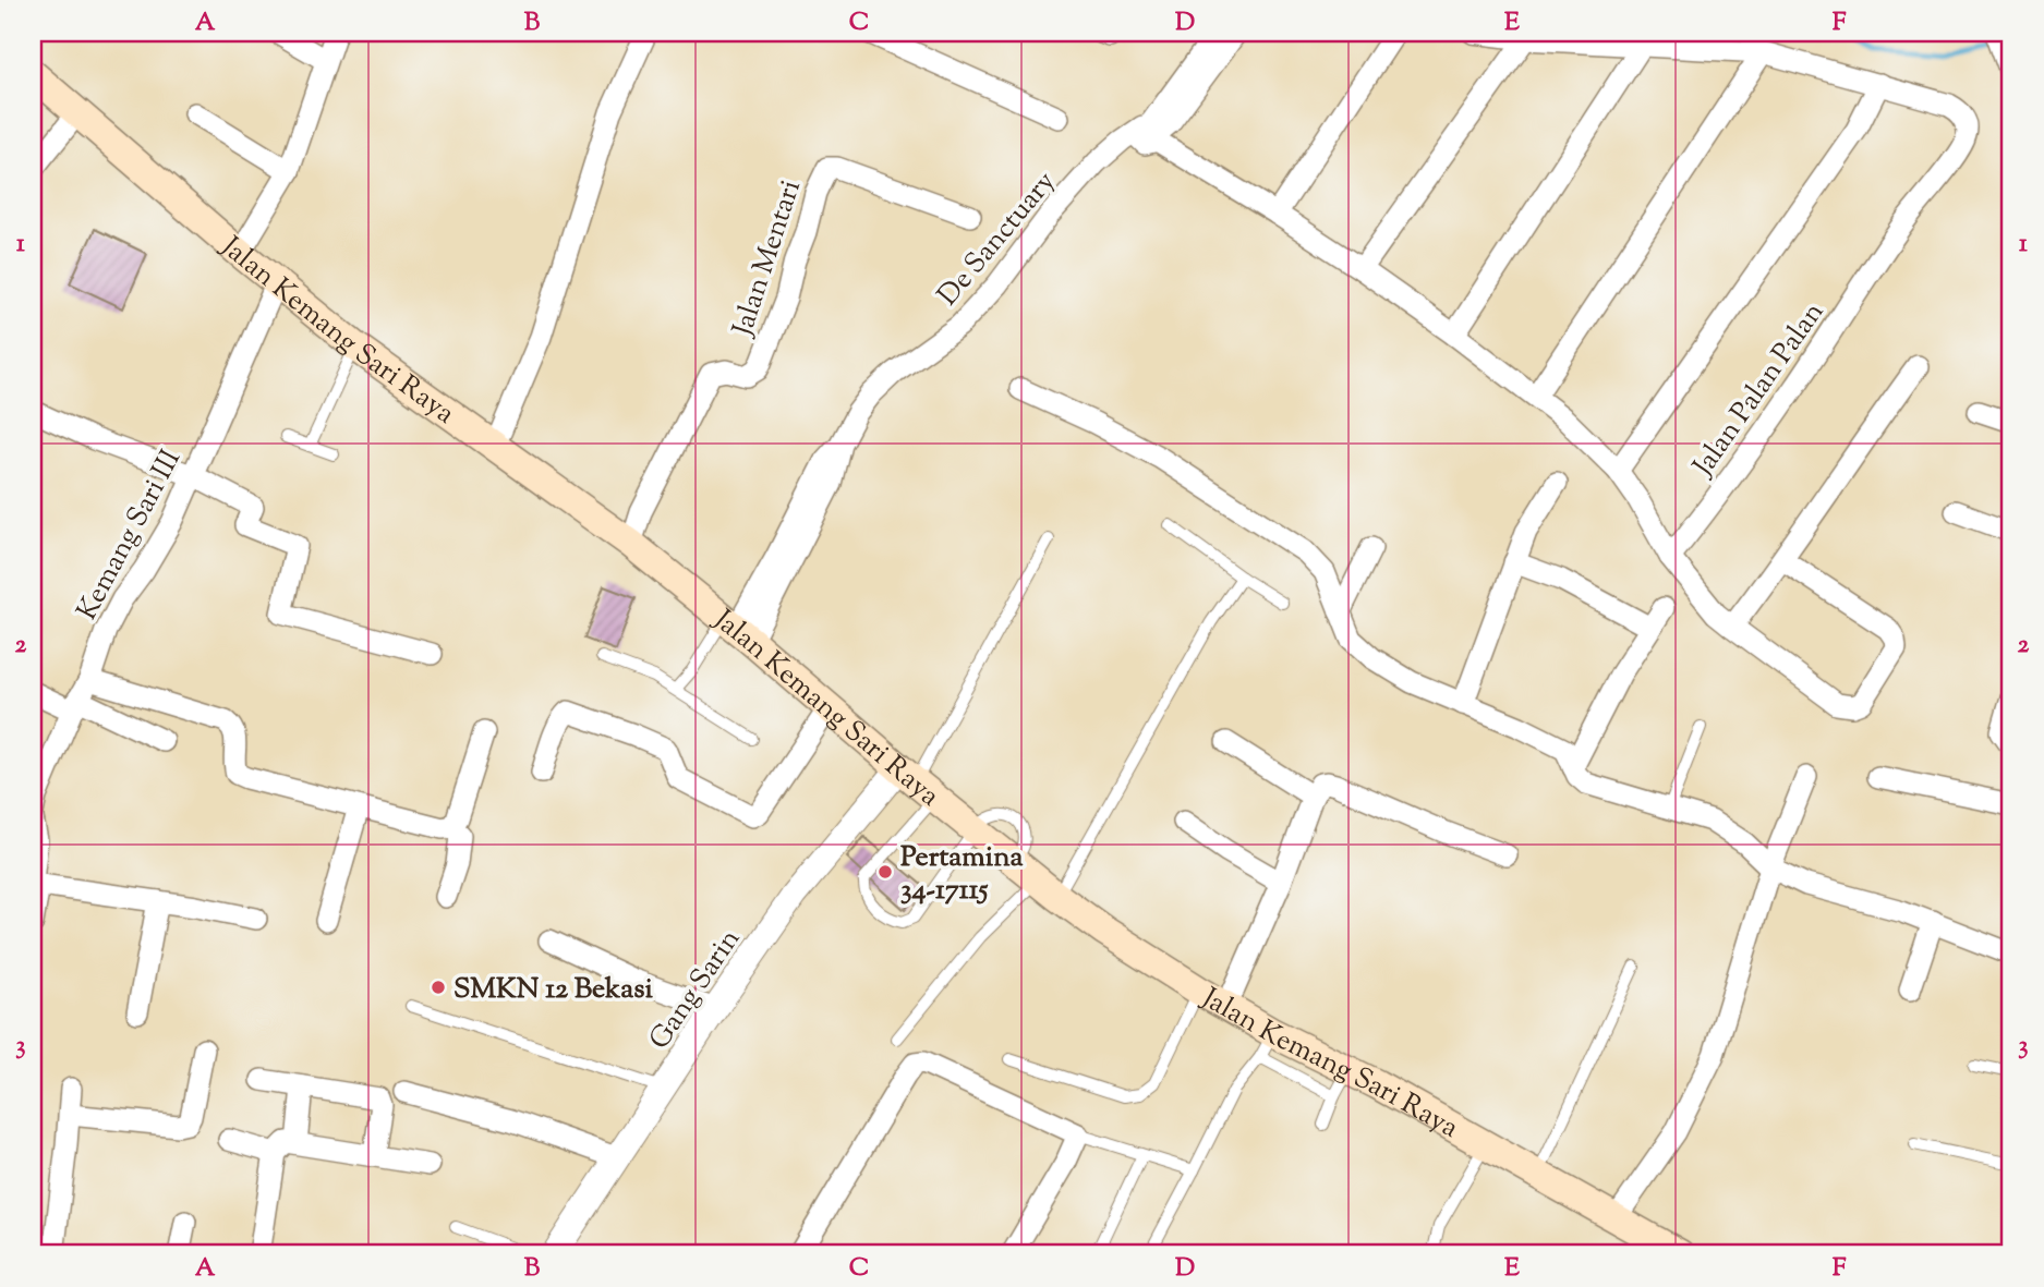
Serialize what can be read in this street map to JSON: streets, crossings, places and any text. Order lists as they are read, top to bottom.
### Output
{
  "streets": {
    "main road": ["Jalan Kemang Sari Raya"],
    "street": [
      "De Sanctuary",
      "Jalan Mentari",
      "Jalan Palan Palan",
      "Kemang Sari III",
      "Gang Sarin"
    ]
  },
  "crossings": [
    ["De Sanctuary", "Jalan Kemang Sari Raya"],
    ["Jalan Mentari", "Jalan Kemang Sari Raya"],
    ["Jalan Kemang Sari Raya", "Kemang Sari III"],
    ["Jalan Kemang Sari Raya", "Gang Sarin"]
  ],
  "places": ["Pertamina 34-17115", "SMKN 12 Bekasi"],
  "grid": {
    "columns": [
      "A",
      "B",
      "C",
      "D",
      "E",
      "F"
    ],
    "rows": ["1", "2", "3"]
  }
}
